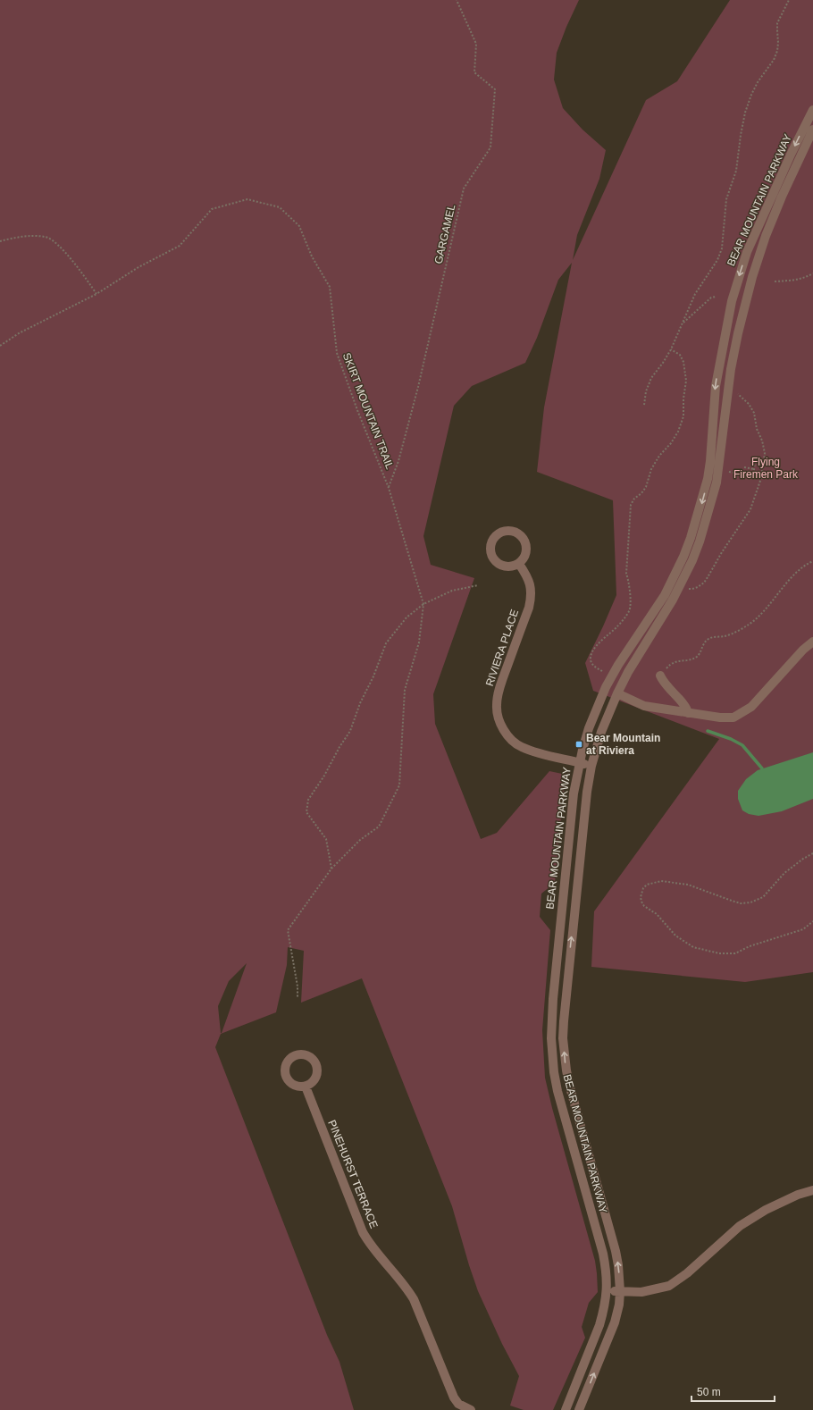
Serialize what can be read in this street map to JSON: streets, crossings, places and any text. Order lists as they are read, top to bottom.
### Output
{
  "streets": {
    "street": ["BEAR MOUNTAIN PARKWAY", "RIVIERA PLACE", "PINEHURST TERRACE"],
    "path": ["GARGAMEL", "SKIRT MOUNTAIN TRAIL"]
  },
  "crossings": [
    ["BEAR MOUNTAIN PARKWAY", "RIVIERA PLACE"],
    ["GARGAMEL", "SKIRT MOUNTAIN TRAIL"]
  ],
  "parks": ["Flying Firemen Park"],
  "places": {
    "transit": ["Bear Mountain at Riviera"]
  },
  "scale_bar": "50 m"
}
